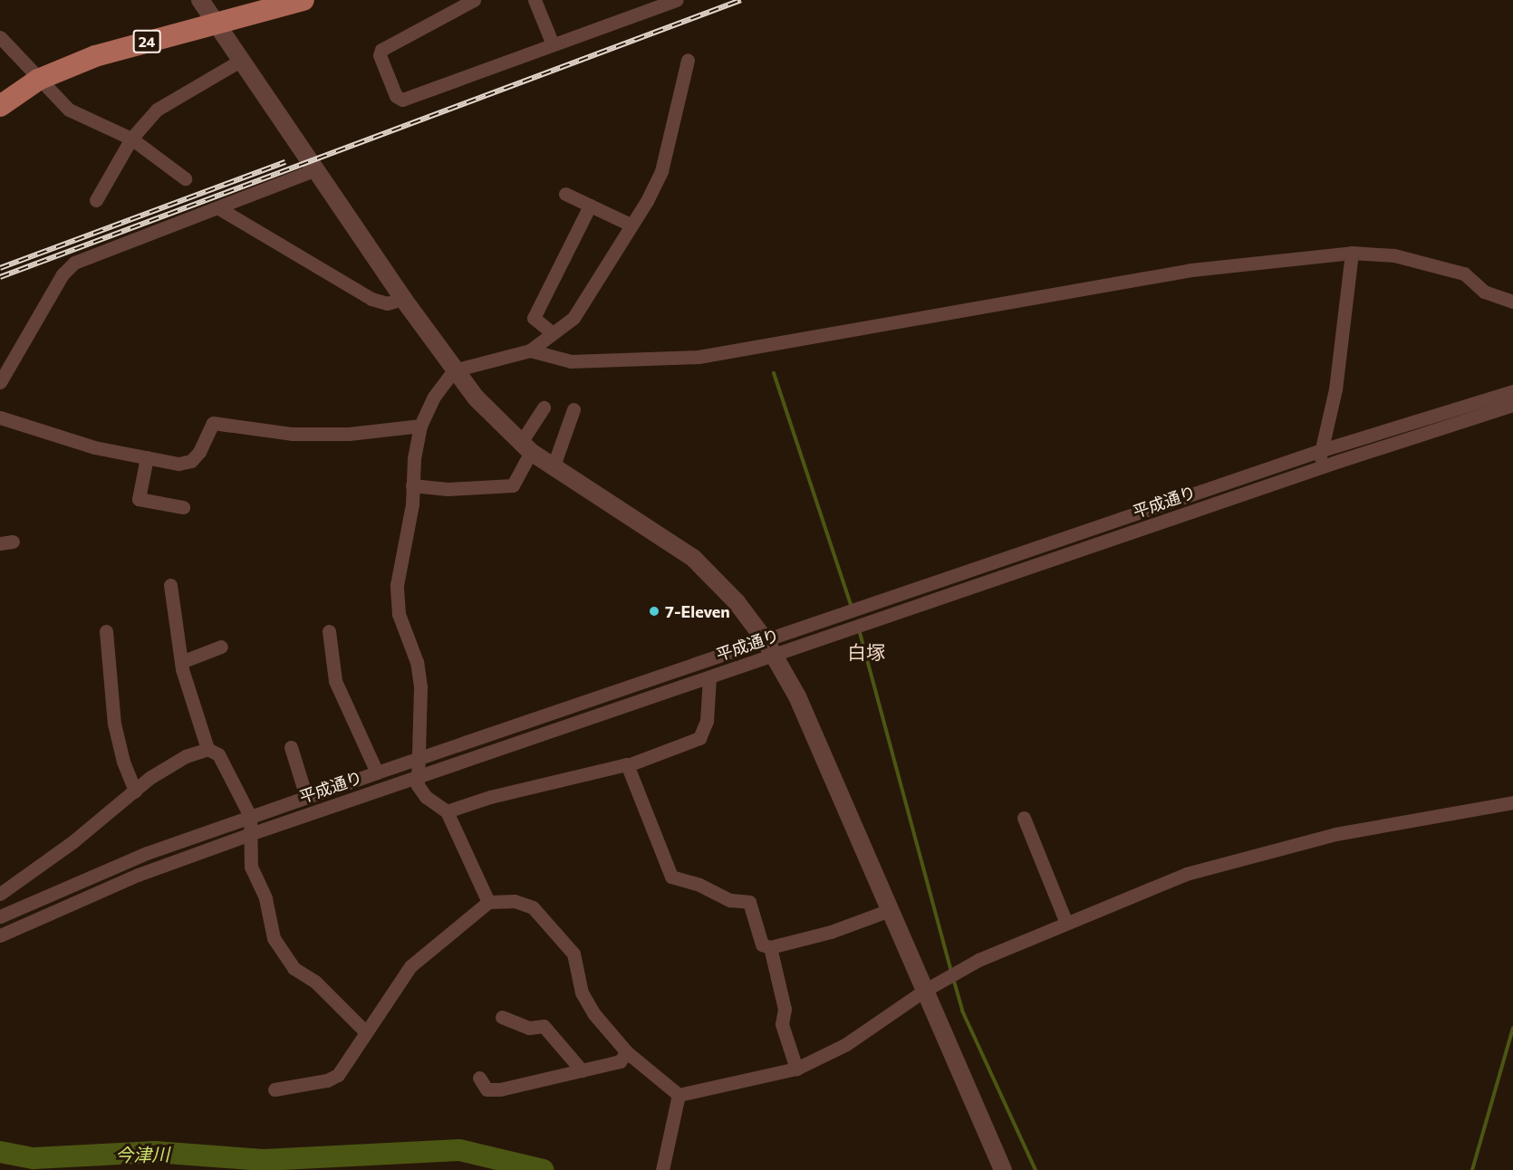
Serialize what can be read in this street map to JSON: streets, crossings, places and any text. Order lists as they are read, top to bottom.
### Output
{
  "streets": {
    "main road": ["24"],
    "street": ["平成通り"]
  },
  "districts": ["白塚"],
  "water": ["今津川"],
  "places": ["7-Eleven"]
}
